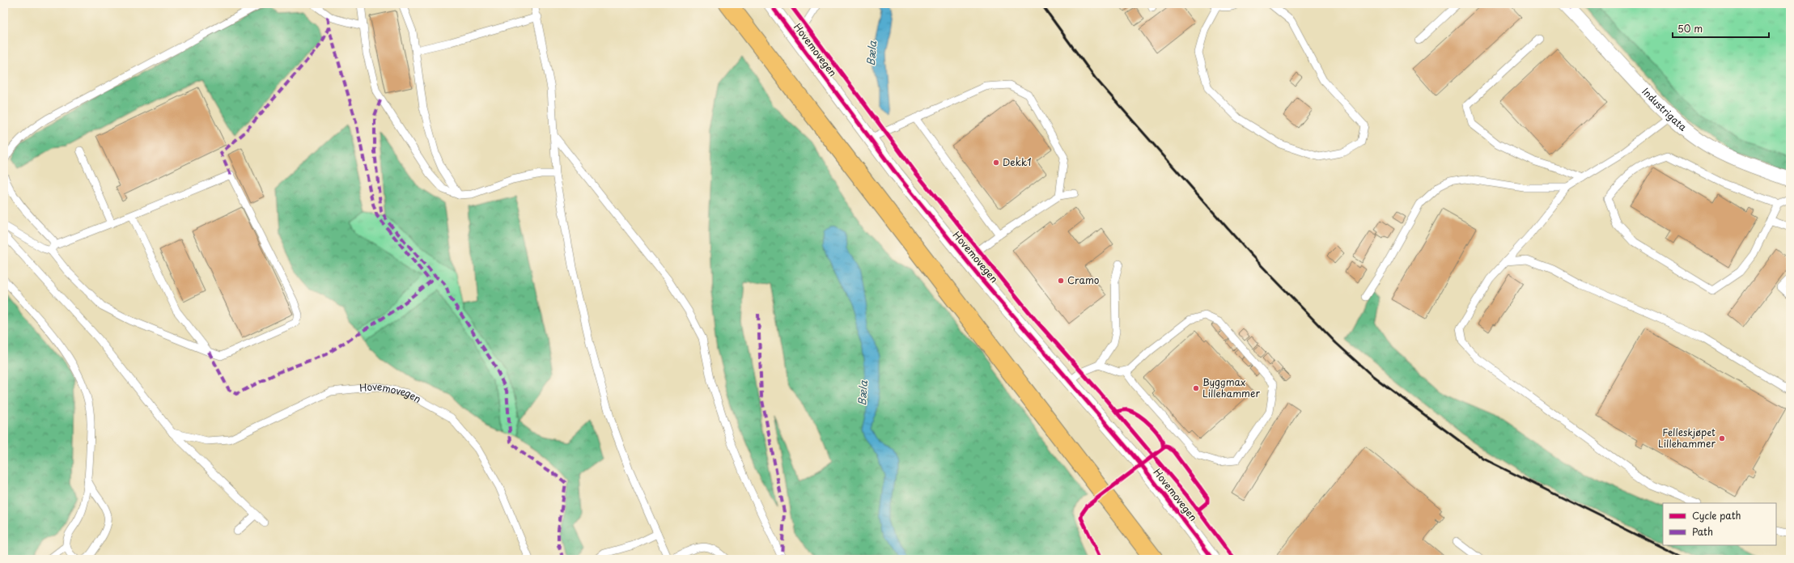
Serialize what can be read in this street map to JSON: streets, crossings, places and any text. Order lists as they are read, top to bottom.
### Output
{
  "streets": {
    "street": ["Hovemovegen", "Industrigata"]
  },
  "water": ["Bæla"],
  "places": [
    "Dekk1",
    "Cramo",
    "Byggmax Lillehammer",
    "Felleskjøpet Lillehammer"
  ],
  "legend": ["Cycle path", "Path"],
  "scale_bar": "50 m"
}
